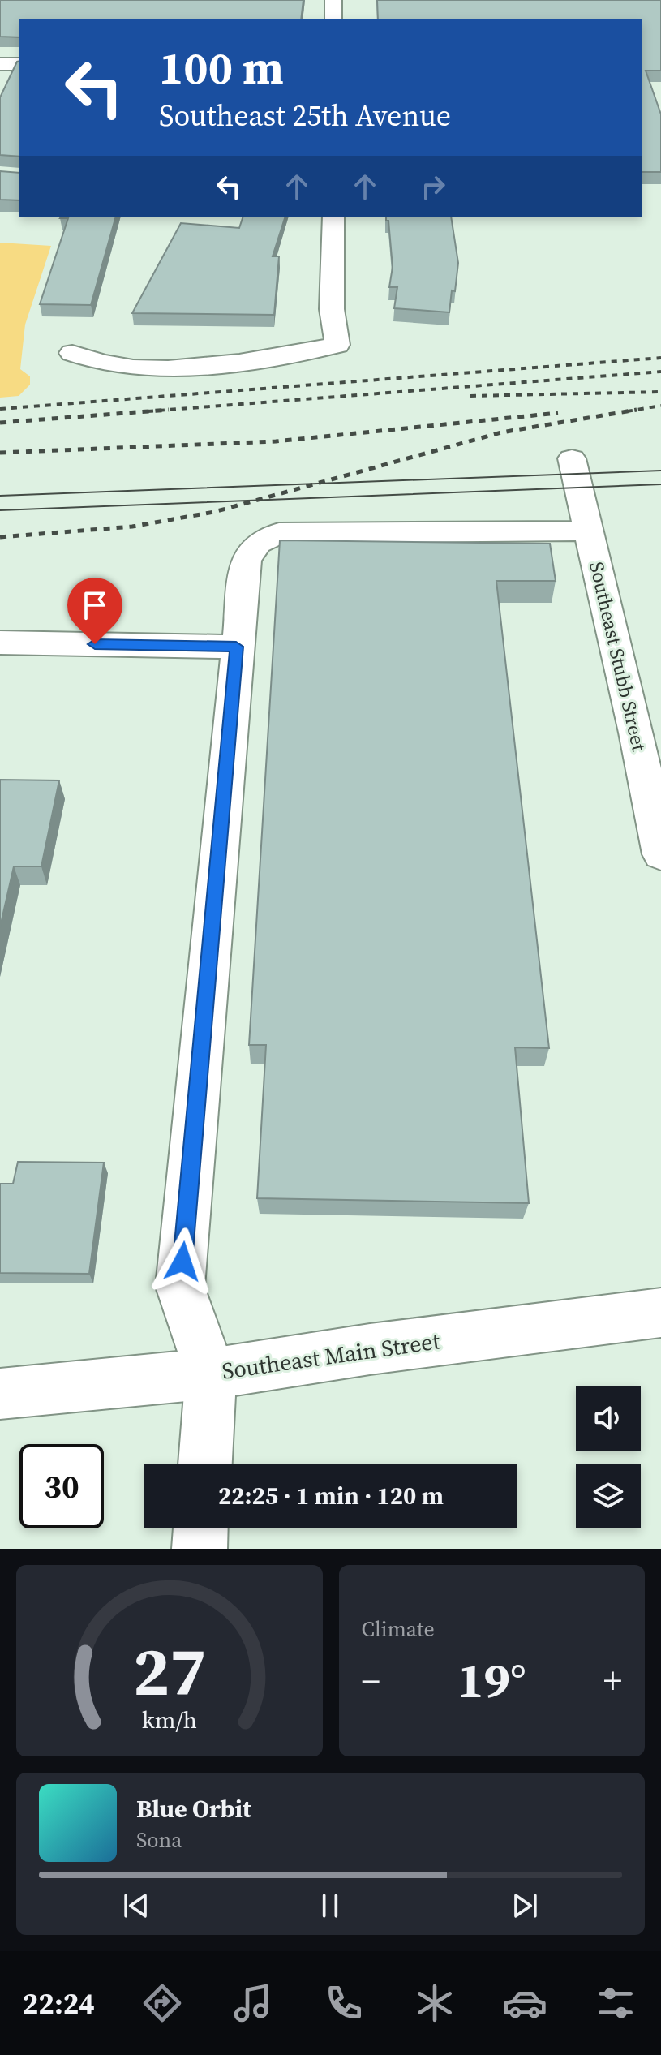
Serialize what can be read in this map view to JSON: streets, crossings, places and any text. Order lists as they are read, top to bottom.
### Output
{
  "streets": {
    "street": ["Southeast Stubb Street", "Southeast Main Street"]
  },
  "page": {
    "turn": ["100 m", "Southeast 25th Avenue"],
    "limit": "30",
    "trip": "22:25 · 1 min · 120 m",
    "tile": "Climate",
    "heat": ["−", "19°", "+"],
    "song": ["Blue Orbit", "Sona"],
    "tabs": "22:24",
    "gauge": ["27", "km/h"]
  }
}
